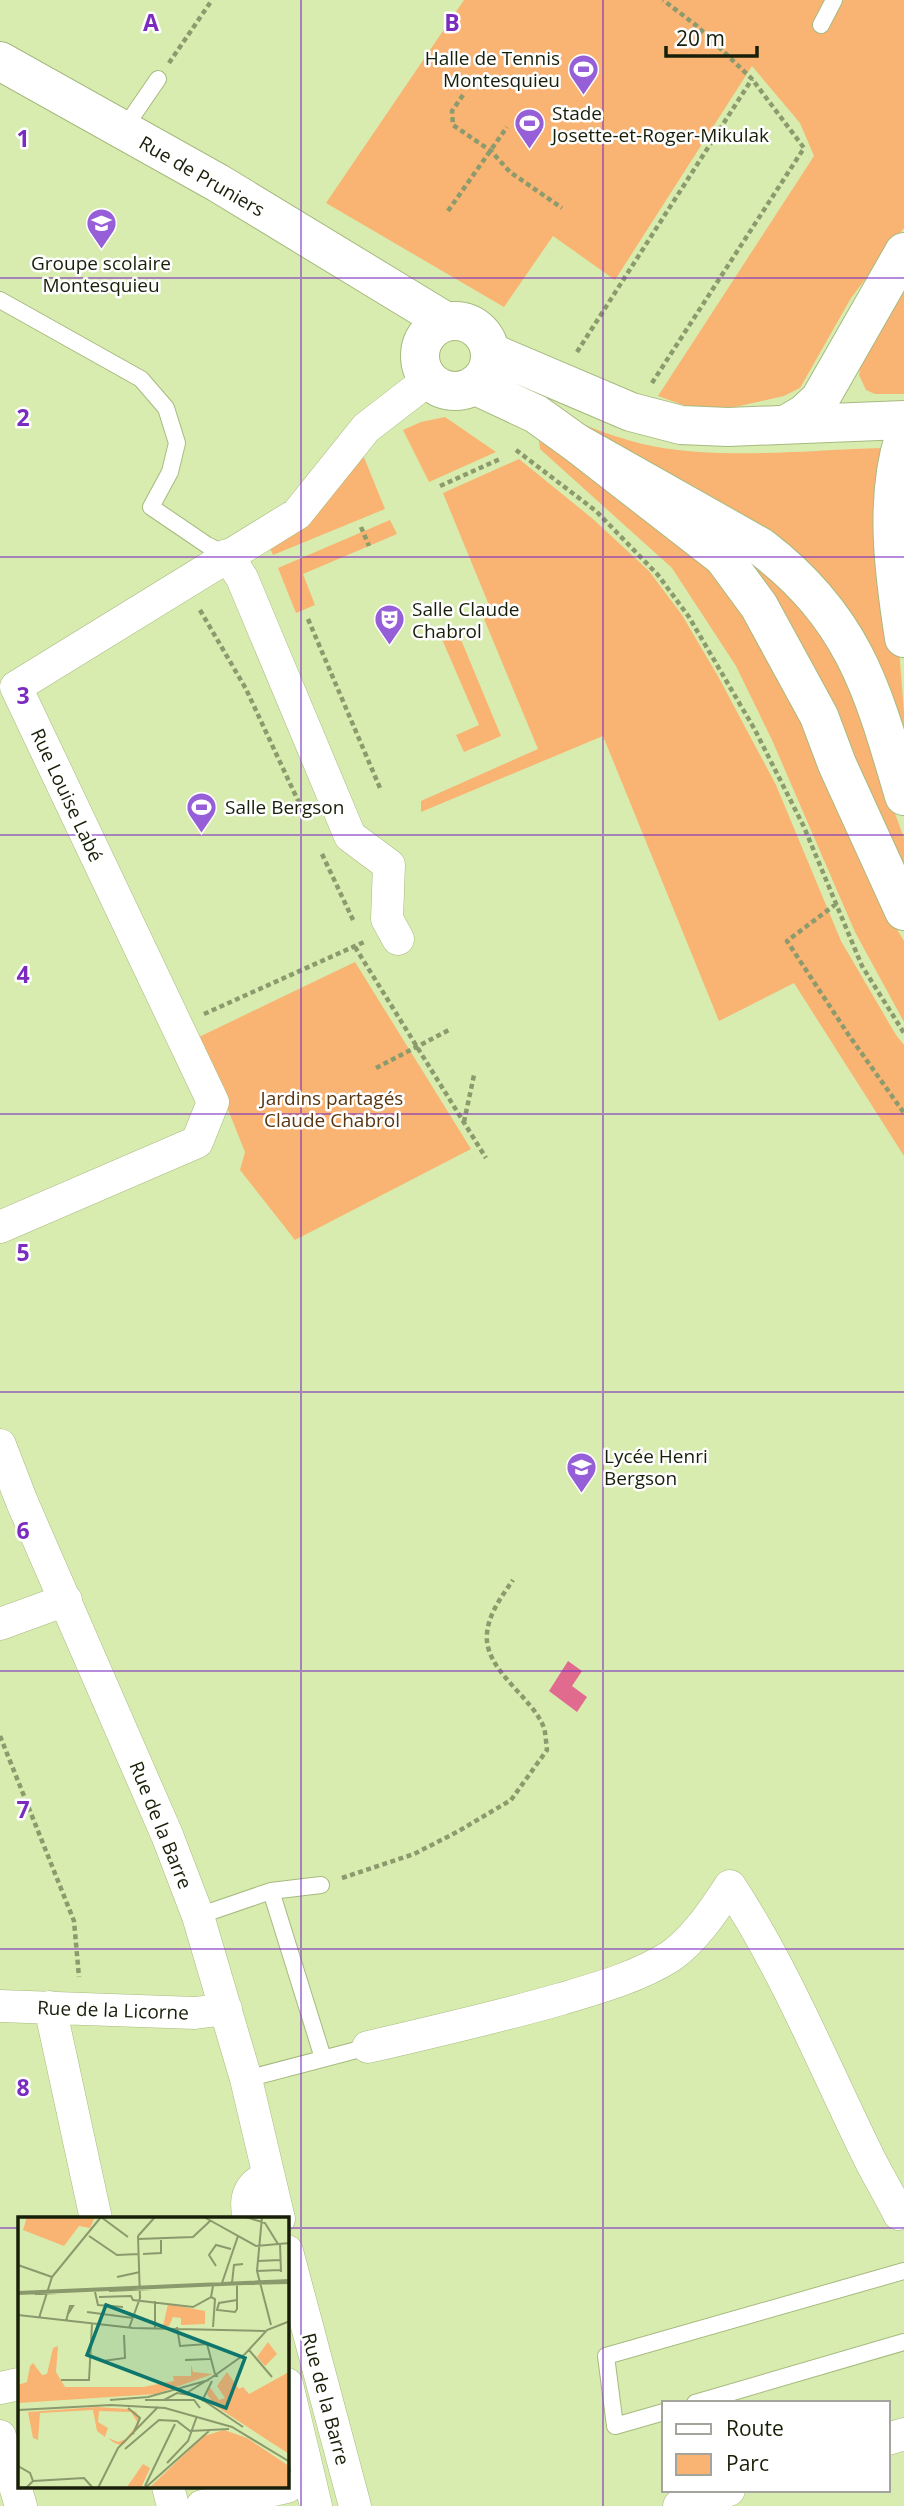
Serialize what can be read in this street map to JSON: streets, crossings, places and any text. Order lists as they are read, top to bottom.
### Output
{
  "streets": {
    "main road": ["Rue de Pruniers"],
    "street": ["Rue Louise Labé", "Rue de la Barre", "Rue de la Licorne"]
  },
  "crossings": [
    ["Rue de Pruniers", "Rue Louise Labé"],
    ["Rue de la Barre", "Rue de la Licorne"]
  ],
  "parks": ["Jardins partagés Claude Chabrol"],
  "places": {
    "sports": ["Halle de Tennis Montesquieu", "Stade Josette-et-Roger-Mikulak", "Salle Bergson"],
    "school or university": ["Groupe scolaire Montesquieu", "Lycée Henri Bergson"],
    "theatre": ["Salle Claude Chabrol"]
  },
  "legend": ["Route", "Parc"],
  "scale_bar": "20 m",
  "grid": {
    "columns": ["A", "B"],
    "rows": [
      "1",
      "2",
      "3",
      "4",
      "5",
      "6",
      "7",
      "8"
    ]
  }
}
